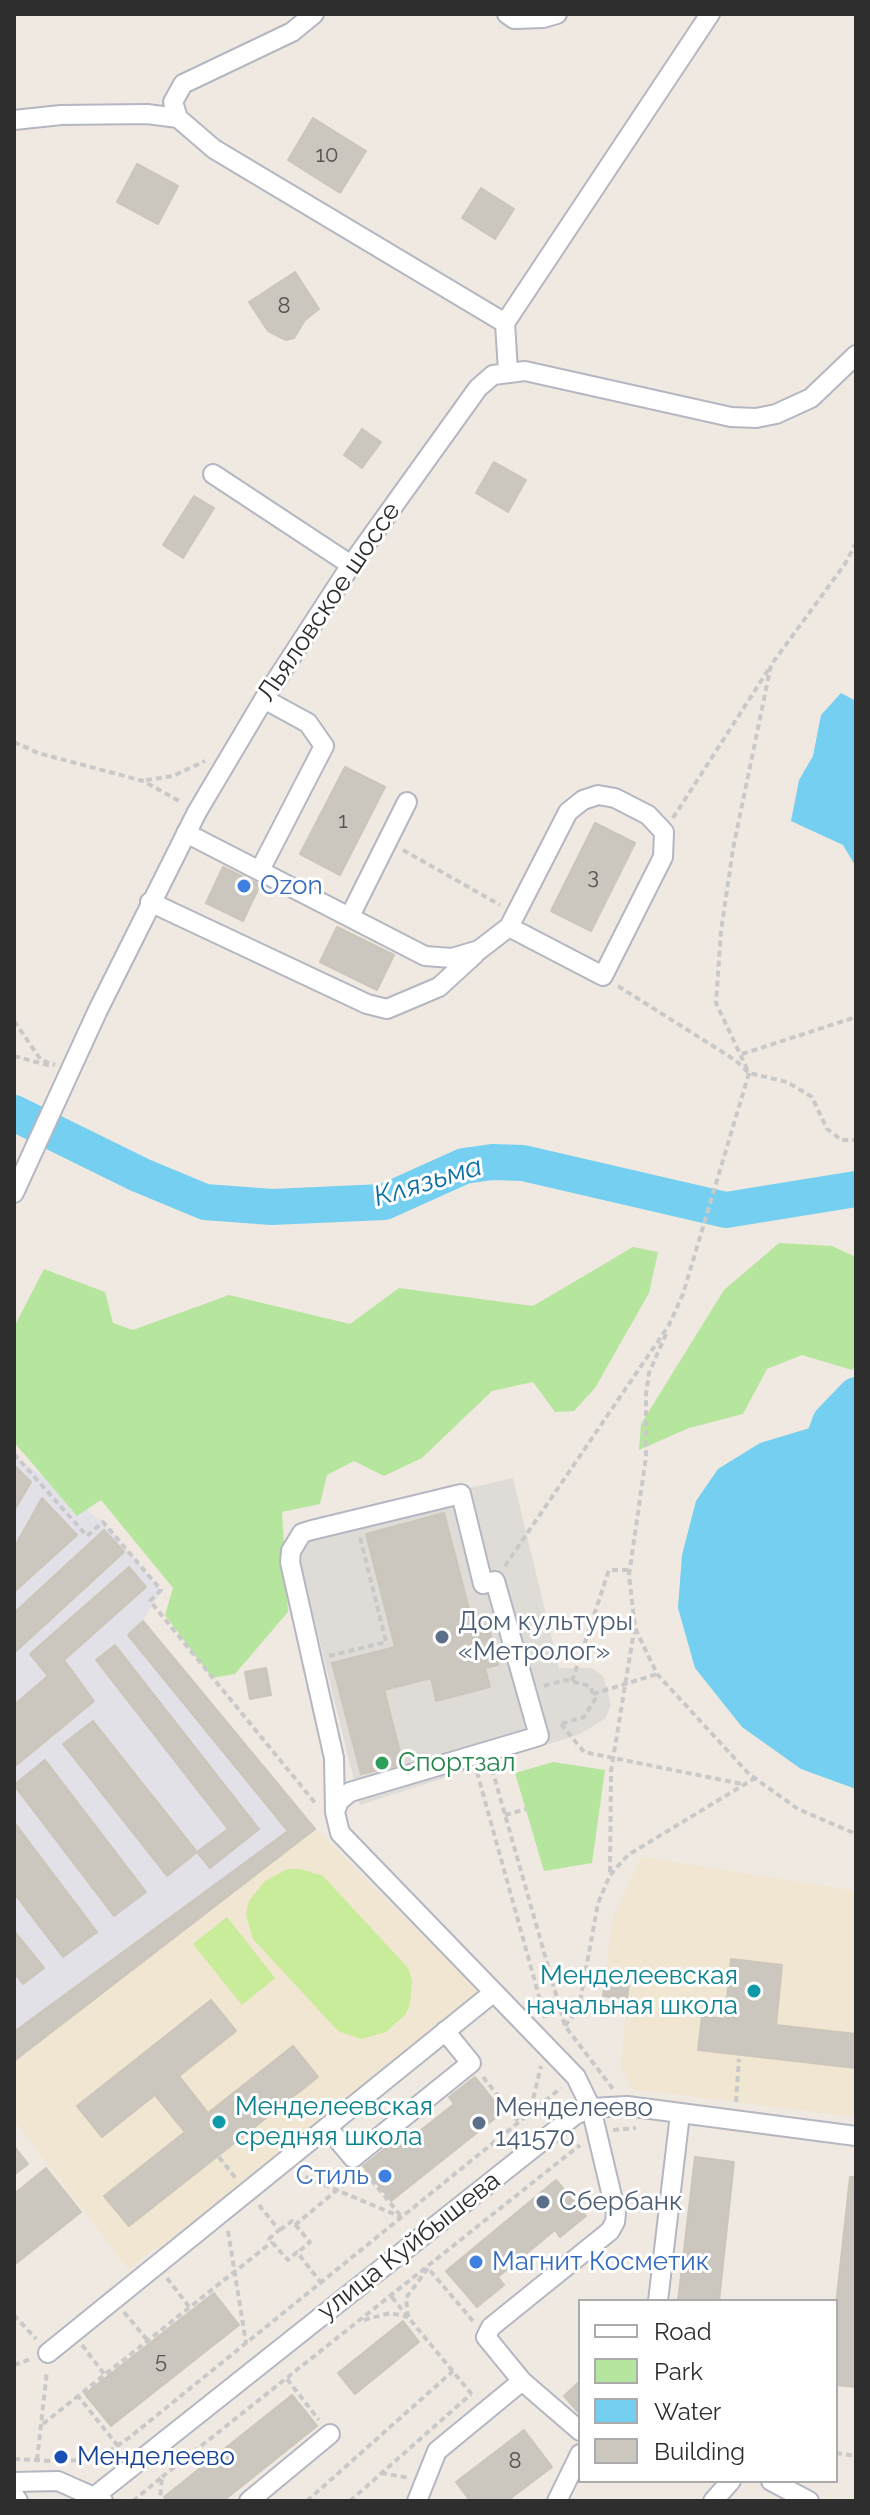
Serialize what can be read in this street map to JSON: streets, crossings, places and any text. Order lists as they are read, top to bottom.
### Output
{
  "streets": {
    "street": ["Льяловское шоссе", "улица Куйбышева"]
  },
  "water": ["Клязьма"],
  "places": [
    "Ozon",
    "Дом культуры «Метролог»",
    "Спортзал",
    "Менделеевская начальная школа",
    "Менделеевская средняя школа",
    "Менделеево 141570",
    "Стиль",
    "Сбербанк",
    "Магнит Косметик",
    "Менделеево"
  ],
  "house_numbers": [
    "10",
    "8",
    "1",
    "3",
    "5",
    "8"
  ],
  "legend": [
    "Road",
    "Park",
    "Water",
    "Building"
  ]
}
